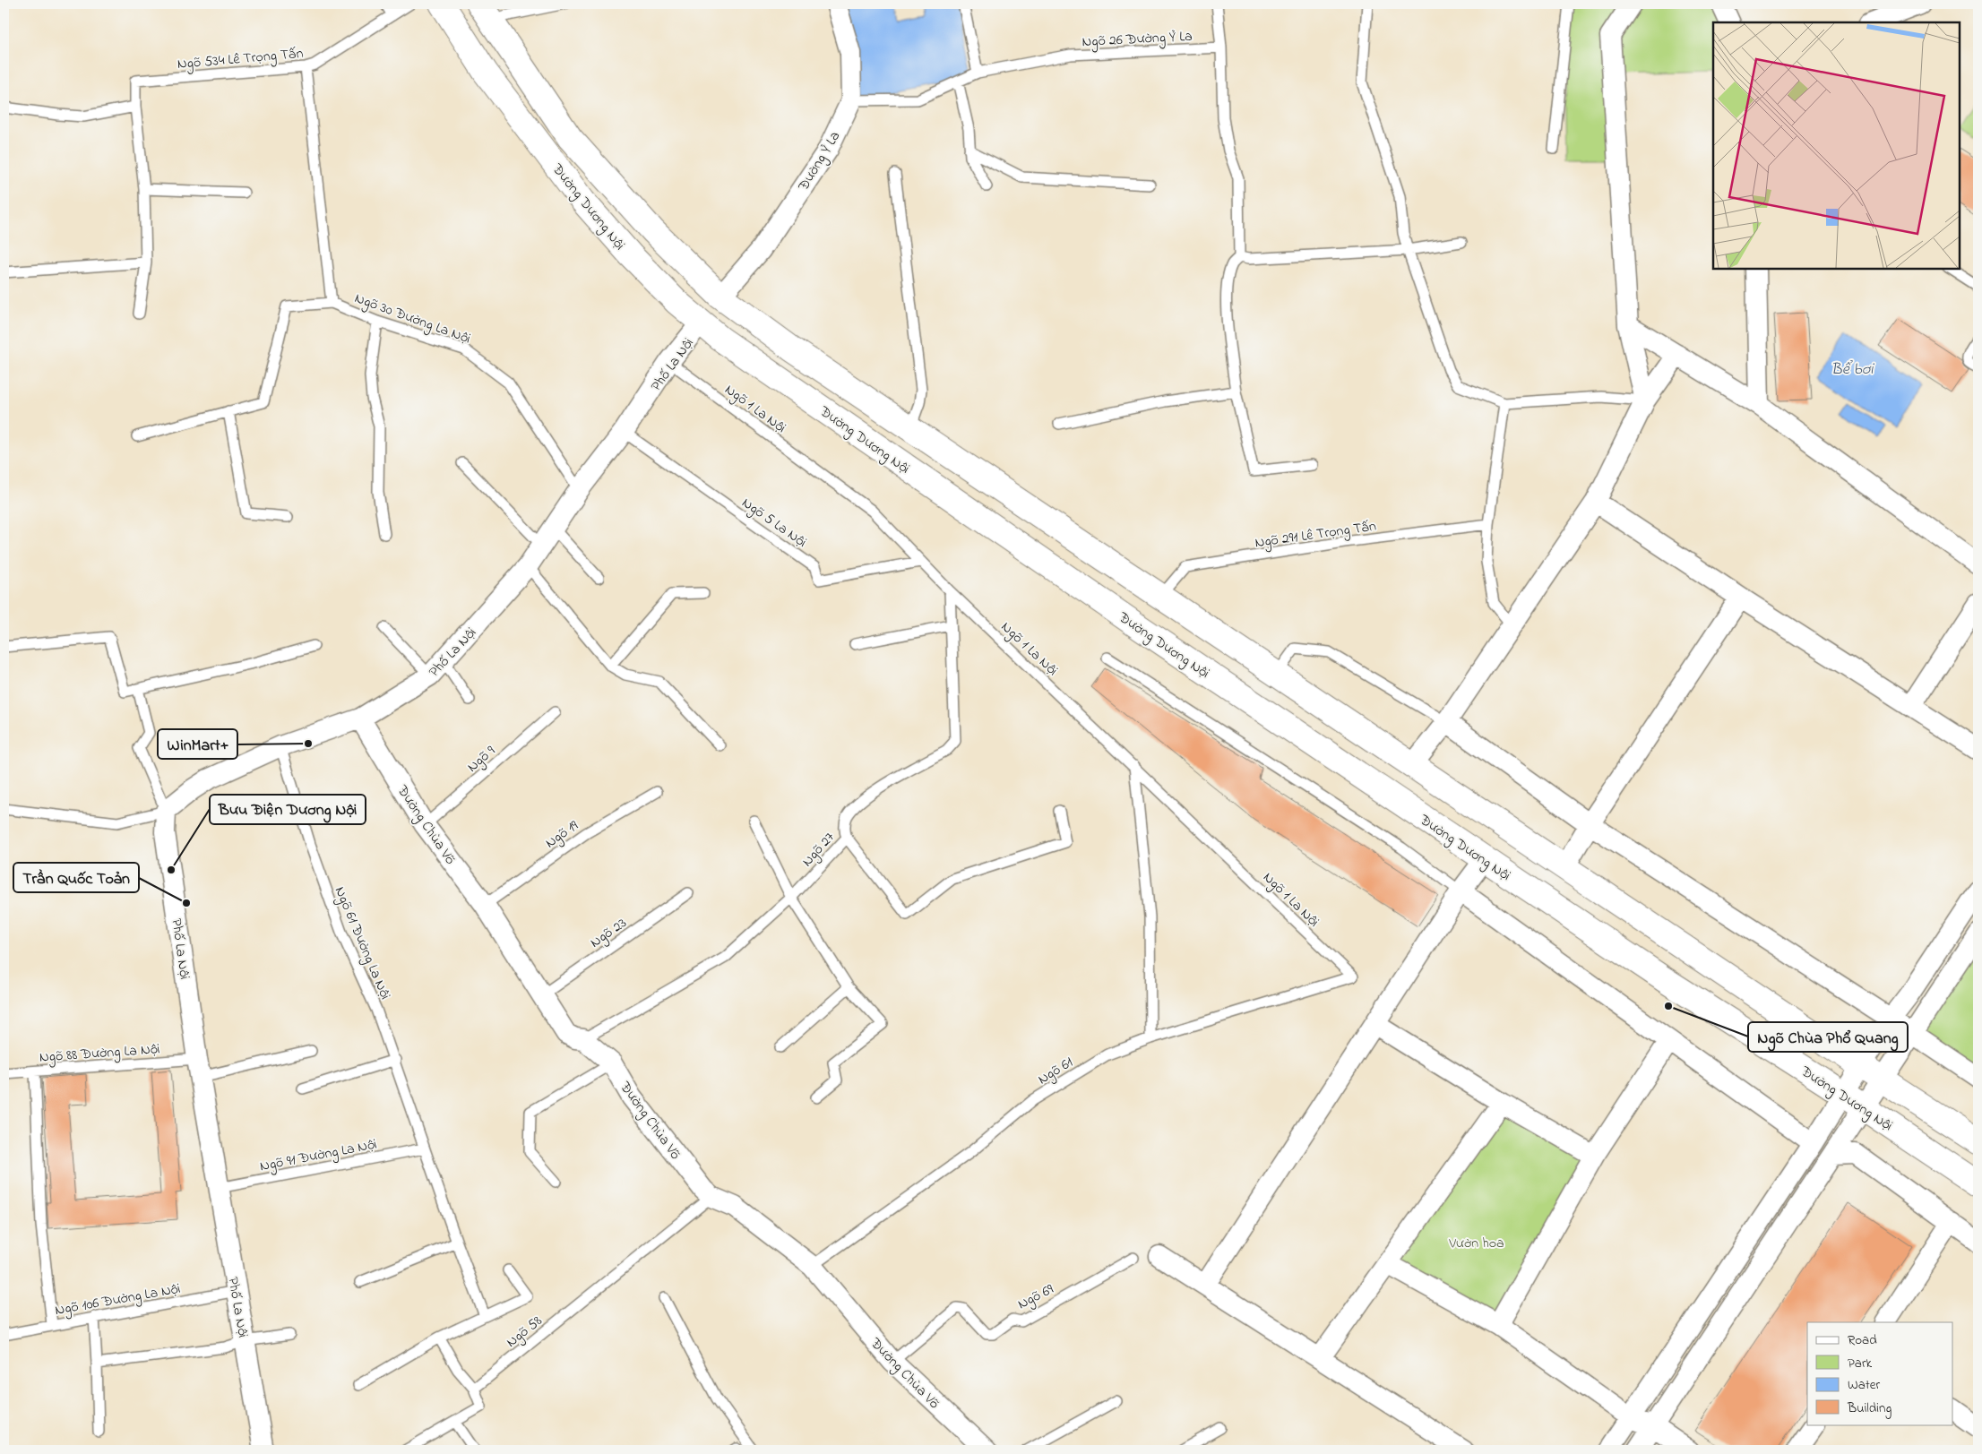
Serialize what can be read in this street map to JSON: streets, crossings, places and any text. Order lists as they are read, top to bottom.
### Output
{
  "streets": {
    "main road": ["Đường Dương Nội"],
    "street": ["Đường Ỷ La", "Phố La Nội", "Đường Chùa Võ"],
    "lane": [
      "Ngõ 26 Đường Ỷ La",
      "Ngõ 534 Lê Trọng Tấn",
      "Ngõ 30 Đường La Nội",
      "Ngõ 1 La Nội",
      "Ngõ 5 La Nội",
      "Ngõ 291 Lê Trọng Tấn",
      "Ngõ 9",
      "Ngõ 19",
      "Ngõ 27",
      "Ngõ 23",
      "Ngõ 61 Đường La Nội",
      "Ngõ 88 Đường La Nội",
      "Ngõ 61",
      "Ngõ 91 Đường La Nội",
      "Ngõ 69",
      "Ngõ 106 Đường La Nội",
      "Ngõ 58"
    ]
  },
  "crossings": [
    ["Ngõ 26 Đường Ỷ La", "Đường Ỷ La"],
    ["Đường Ỷ La", "Đường Dương Nội"],
    ["Đường Dương Nội", "Phố La Nội"],
    ["Đường Dương Nội", "Ngõ 291 Lê Trọng Tấn"],
    ["Ngõ 30 Đường La Nội", "Phố La Nội"],
    ["Phố La Nội", "Ngõ 1 La Nội"],
    ["Phố La Nội", "Ngõ 5 La Nội"],
    ["Phố La Nội", "Đường Chùa Võ"],
    ["Phố La Nội", "Ngõ 61 Đường La Nội"],
    ["Phố La Nội", "Ngõ 88 Đường La Nội"],
    ["Phố La Nội", "Ngõ 91 Đường La Nội"],
    ["Phố La Nội", "Ngõ 106 Đường La Nội"],
    ["Ngõ 1 La Nội", "Ngõ 5 La Nội"],
    ["Ngõ 1 La Nội", "Ngõ 61"],
    ["Ngõ 9", "Đường Chùa Võ"],
    ["Đường Chùa Võ", "Ngõ 19"],
    ["Đường Chùa Võ", "Ngõ 27"],
    ["Đường Chùa Võ", "Ngõ 23"],
    ["Đường Chùa Võ", "Ngõ 61"],
    ["Đường Chùa Võ", "Ngõ 69"],
    ["Đường Chùa Võ", "Ngõ 58"],
    ["Ngõ 61 Đường La Nội", "Ngõ 91 Đường La Nội"]
  ],
  "water": ["Bể bơi"],
  "parks": ["Vườn hoa"],
  "places": [
    "WinMart+",
    "Bưu Điện Dương Nội",
    "Trần Quốc Toản",
    "Ngõ Chùa Phổ Quang"
  ],
  "legend": [
    "Road",
    "Park",
    "Water",
    "Building"
  ]
}
